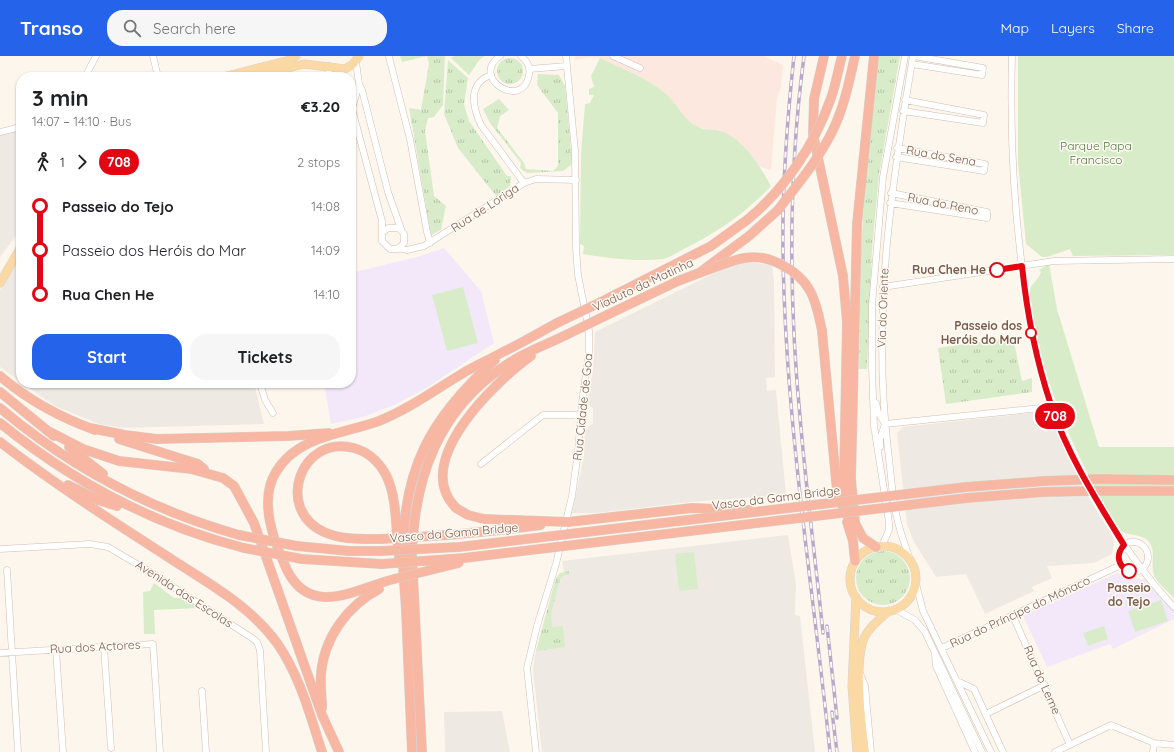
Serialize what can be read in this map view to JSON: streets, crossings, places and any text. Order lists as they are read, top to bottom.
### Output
{
  "streets": {
    "highway": ["Viaduto da Matinha", "Vasco da Gama Bridge"],
    "street": [
      "Rua do Sena",
      "Rua do Reno",
      "Rua de Loriga",
      "Via do Oriente",
      "Rua Cidade de Goa",
      "Avenida das Escolas",
      "Rua do Príncipe do Mónaco",
      "Rua dos Actores",
      "Rua do Leme"
    ]
  },
  "crossings": [
    ["Rua do Sena", "Via do Oriente"],
    ["Rua do Reno", "Via do Oriente"],
    ["Rua de Loriga", "Rua Cidade de Goa"],
    ["Rua do Príncipe do Mónaco", "Rua do Leme"]
  ],
  "parks": ["Parque Papa Francisco"],
  "places": ["Rua Chen He", "Passeio dos Heróis do Mar", "Passeio do Tejo"],
  "lines": ["bus line 708"],
  "page": {
    "header": "Transo",
    "search": "Search here",
    "nav": ["Map", "Layers", "Share"],
    "on_map": "708",
    "heading": ["3 min", "14:07 – 14:10 · Bus", "€3.20"],
    "legs": ["1", "708", "2 stops"],
    "list": [
      {
        "name": "Passeio do Tejo",
        "value": "14:08"
      },
      {
        "name": "Passeio dos Heróis do Mar",
        "value": "14:09"
      },
      {
        "name": "Rua Chen He",
        "value": "14:10"
      }
    ],
    "buttons": ["Start", "Tickets"]
  }
}
